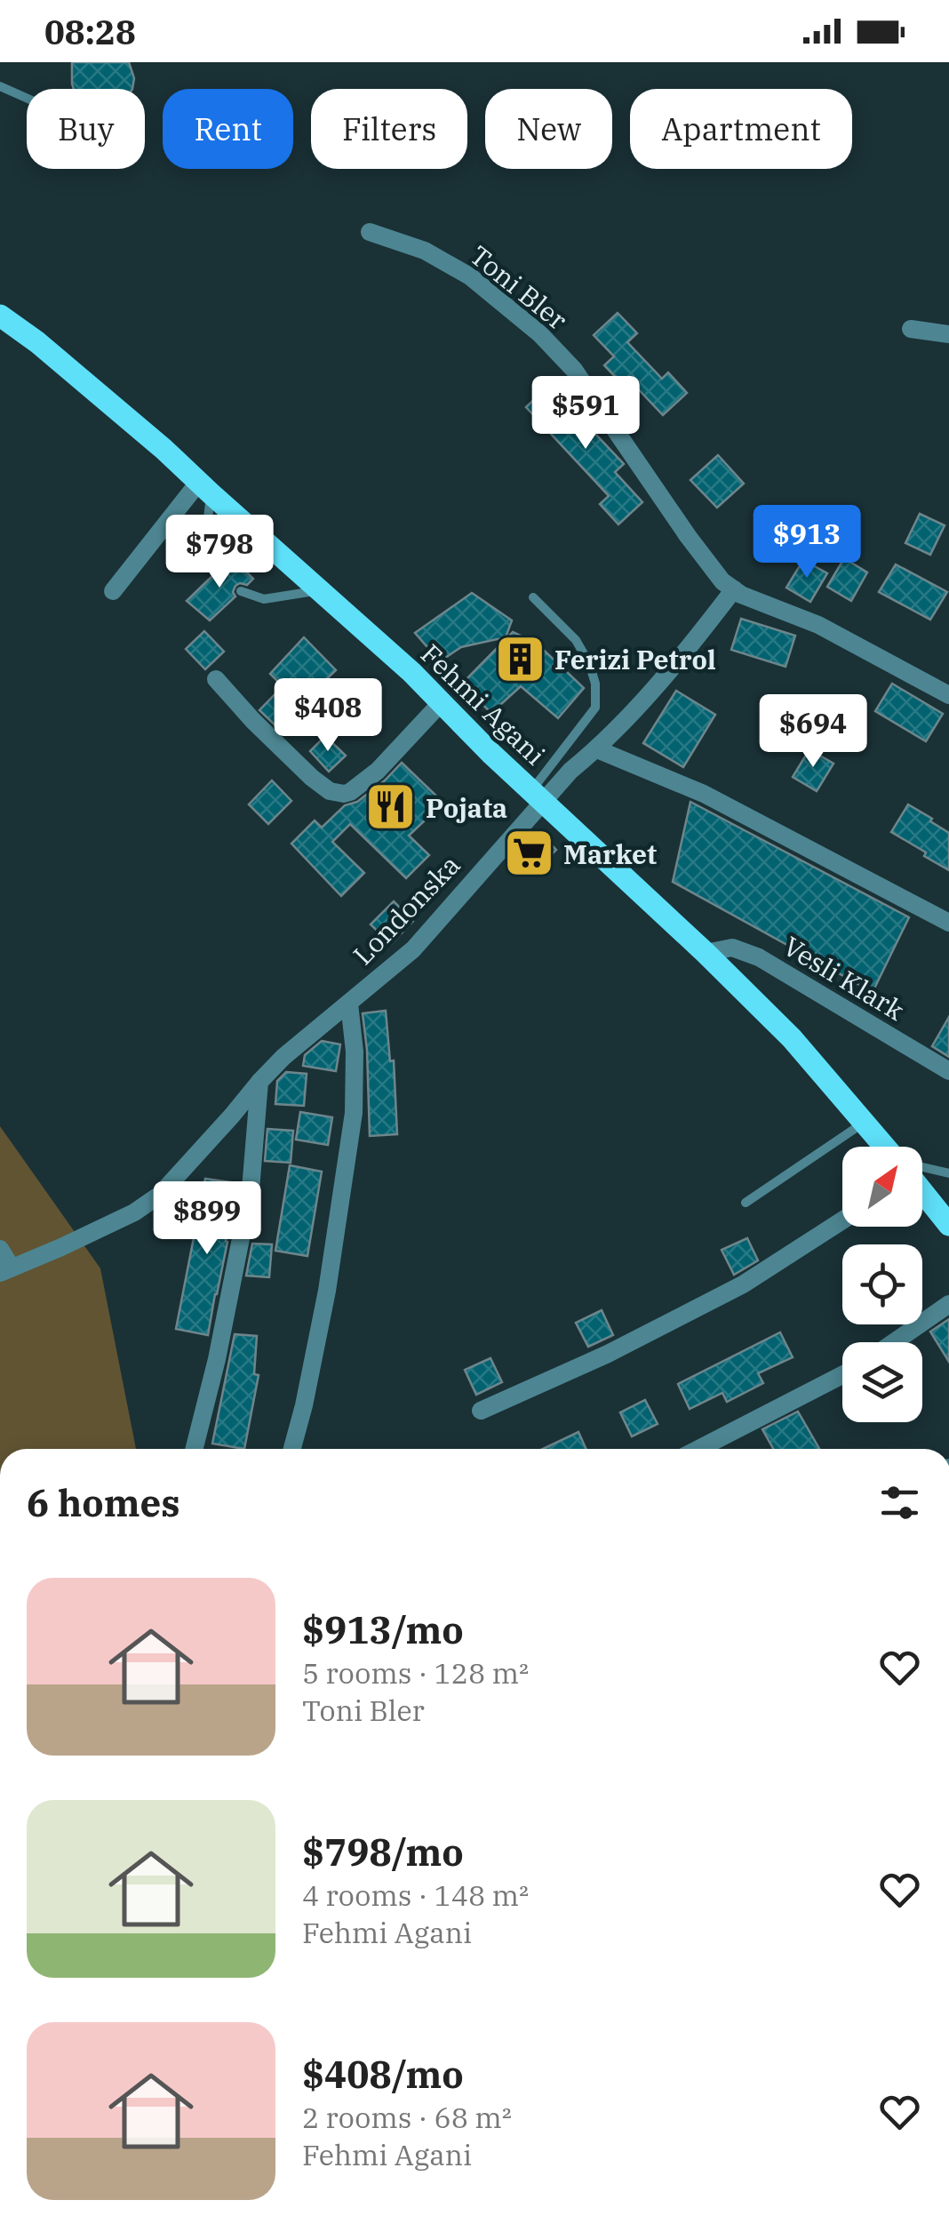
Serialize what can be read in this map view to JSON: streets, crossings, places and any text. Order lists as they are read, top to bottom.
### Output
{
  "streets": {
    "main road": ["Fehmi Agani"],
    "street": ["Toni Bler", "Londonska", "Vesli Klark"]
  },
  "crossings": [
    ["Fehmi Agani", "Londonska"],
    ["Fehmi Agani", "Vesli Klark"]
  ],
  "places": {
    "building": ["Ferizi Petrol"],
    "restaurant": ["Pojata"],
    "supermarket": ["Market"]
  },
  "north": "top right",
  "page": {
    "status": "08:28",
    "chip": [
      "Buy",
      "Rent",
      "Filters",
      "New",
      "Apartment"
    ],
    "price": [
      "$591",
      "$913",
      "$798",
      "$408",
      "$694",
      "$899"
    ],
    "heading": "6 homes",
    "list": [
      {
        "name": "$913/mo",
        "note": "5 rooms · 128 m² · Toni Bler"
      },
      {
        "name": "$798/mo",
        "note": "4 rooms · 148 m² · Fehmi Agani"
      },
      {
        "name": "$408/mo",
        "note": "2 rooms · 68 m² · Fehmi Agani"
      }
    ]
  }
}
